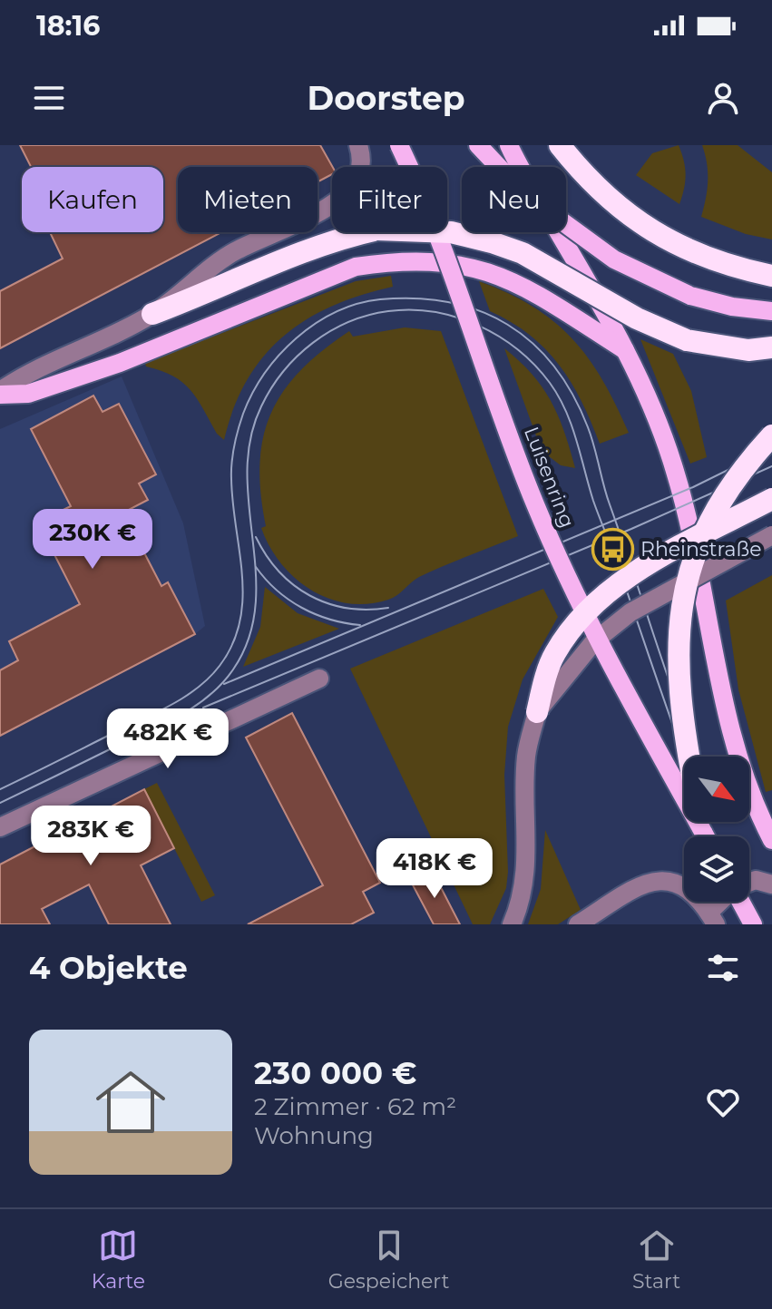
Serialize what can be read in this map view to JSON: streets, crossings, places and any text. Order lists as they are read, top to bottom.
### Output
{
  "streets": {
    "main road": ["Luisenring"]
  },
  "places": {
    "bus stop": ["Rheinstraße"]
  },
  "north": "bottom right",
  "page": {
    "status": "18:16",
    "header": "Doorstep",
    "chip": [
      "Kaufen",
      "Mieten",
      "Filter",
      "Neu"
    ],
    "price": [
      "230K €",
      "482K €",
      "283K €",
      "418K €"
    ],
    "heading": "4 Objekte",
    "list": [
      {
        "name": "230 000 €",
        "note": "2 Zimmer · 62 m² · Wohnung"
      }
    ],
    "tabs": ["Karte", "Gespeichert", "Start"]
  }
}
